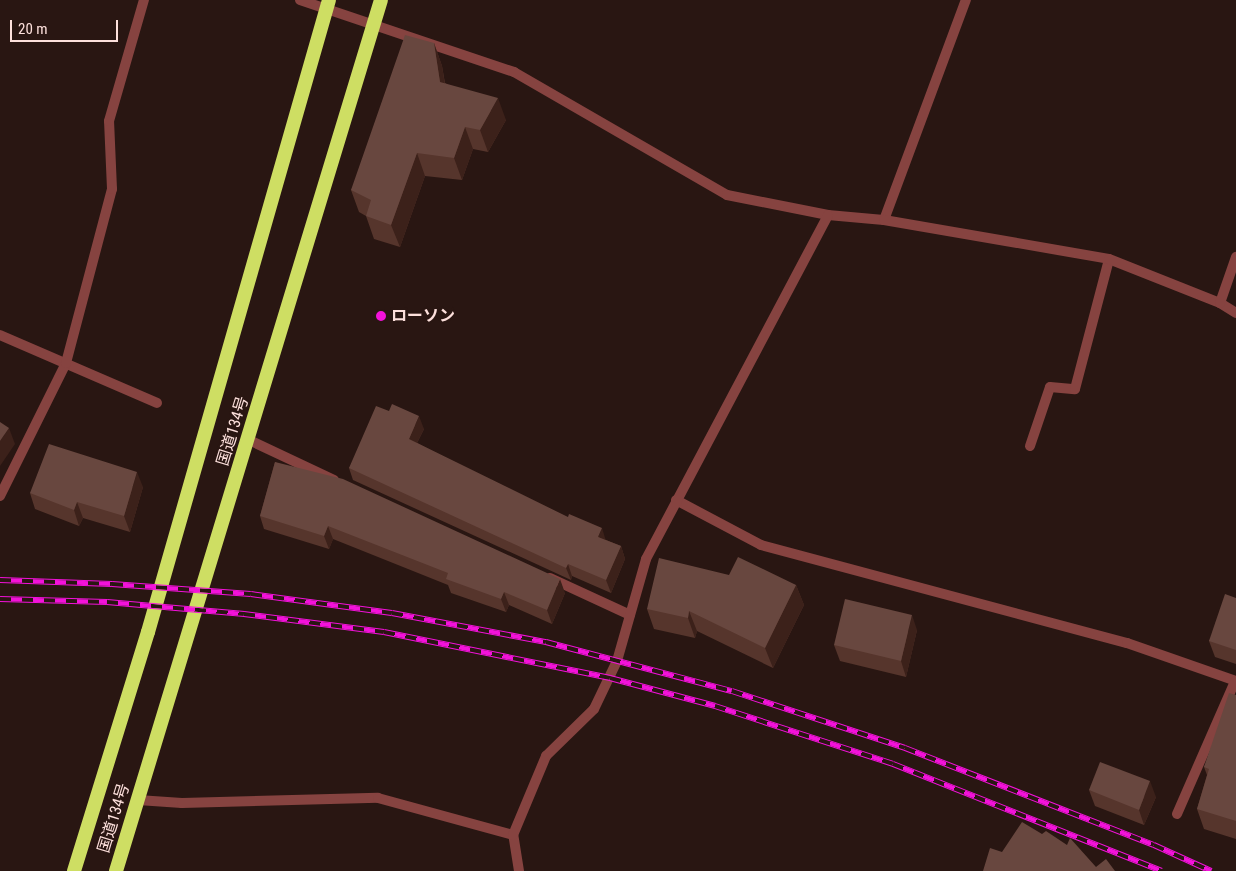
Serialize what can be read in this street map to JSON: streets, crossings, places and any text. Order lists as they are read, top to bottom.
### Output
{
  "streets": {
    "highway": ["国道134号"]
  },
  "places": ["ローソン"],
  "scale_bar": "20 m"
}
